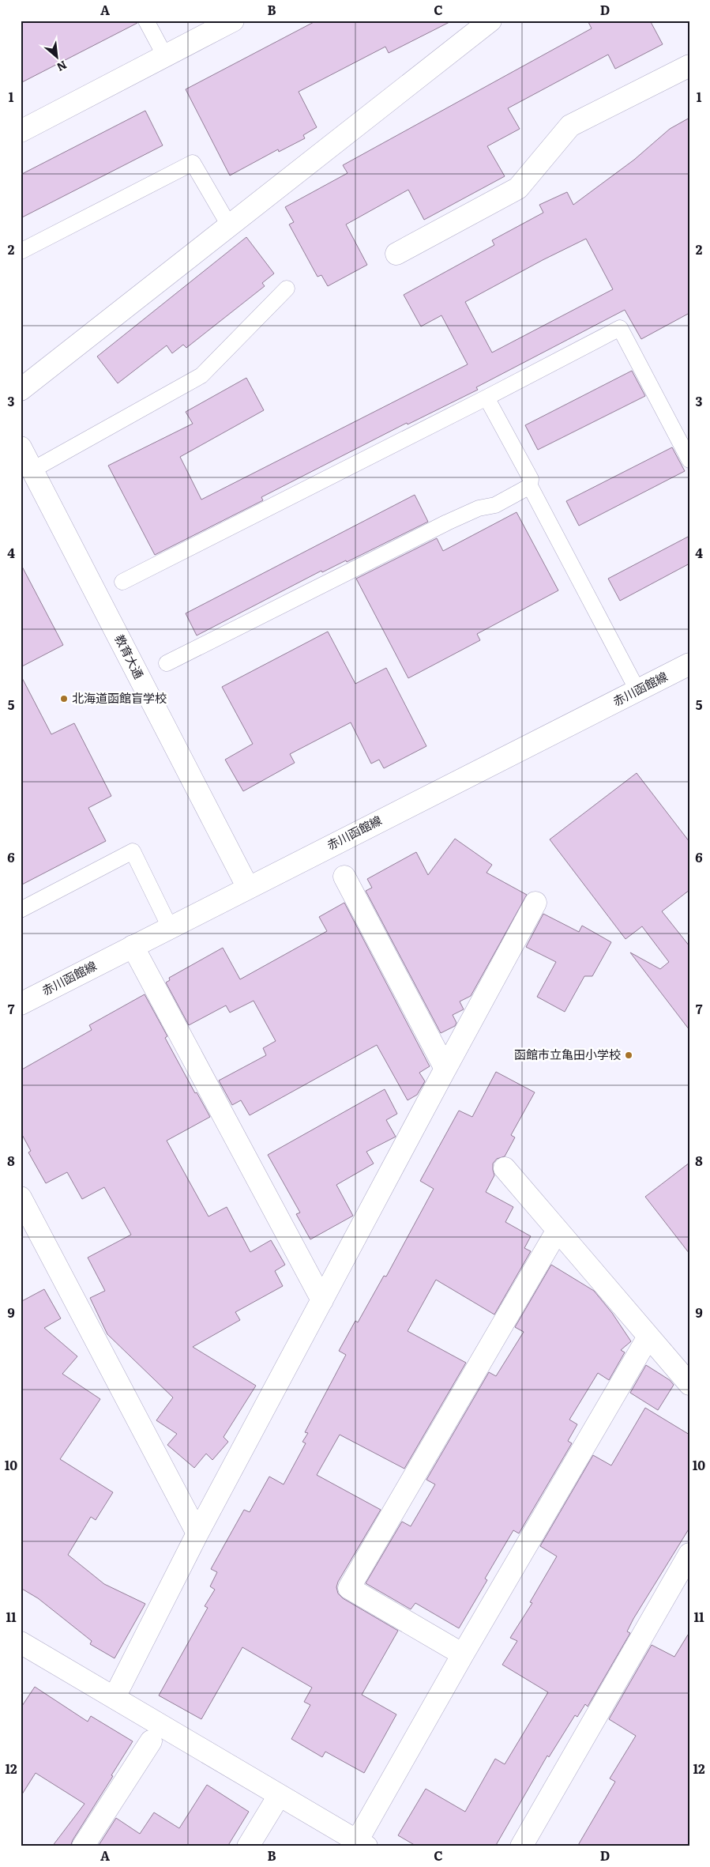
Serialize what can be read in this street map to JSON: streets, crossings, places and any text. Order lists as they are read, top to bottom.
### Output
{
  "streets": {
    "street": ["教育大通", "赤川函館線"]
  },
  "crossings": [
    ["教育大通", "赤川函館線"]
  ],
  "places": ["北海道函館盲学校", "函館市立亀田小学校"],
  "north": "bottom right",
  "grid": {
    "columns": [
      "A",
      "B",
      "C",
      "D"
    ],
    "rows": [
      "1",
      "2",
      "3",
      "4",
      "5",
      "6",
      "7",
      "8",
      "9",
      "10",
      "11",
      "12"
    ]
  }
}
